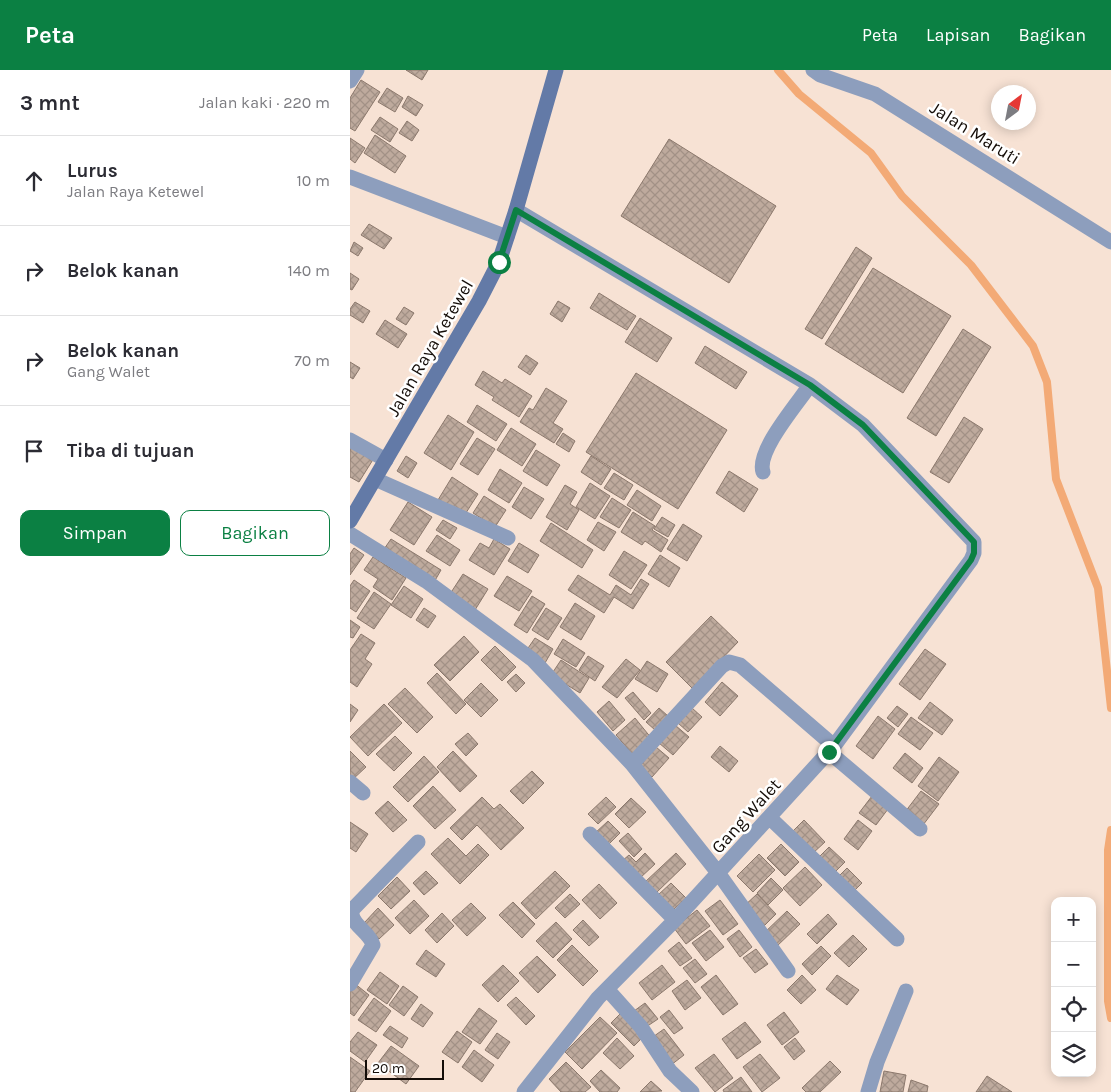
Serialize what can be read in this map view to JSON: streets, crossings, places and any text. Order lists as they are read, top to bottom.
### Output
{
  "streets": {
    "main road": ["Jalan Raya Ketewel"],
    "street": ["Jalan Maruti", "Gang Walet"]
  },
  "scale_bar": "20 m",
  "north": "top right",
  "page": {
    "header": "Peta",
    "nav": ["Peta", "Lapisan", "Bagikan"],
    "heading": ["3 mnt", "Jalan kaki · 220 m"],
    "list": [
      ["Lurus", "Jalan Raya Ketewel", "10 m"],
      ["Belok kanan", "140 m"],
      ["Belok kanan", "Gang Walet", "70 m"],
      "Tiba di tujuan"
    ],
    "buttons": ["Simpan", "Bagikan"],
    "map_buttons": ["+", "−"],
    "scale": "20 m"
  }
}
